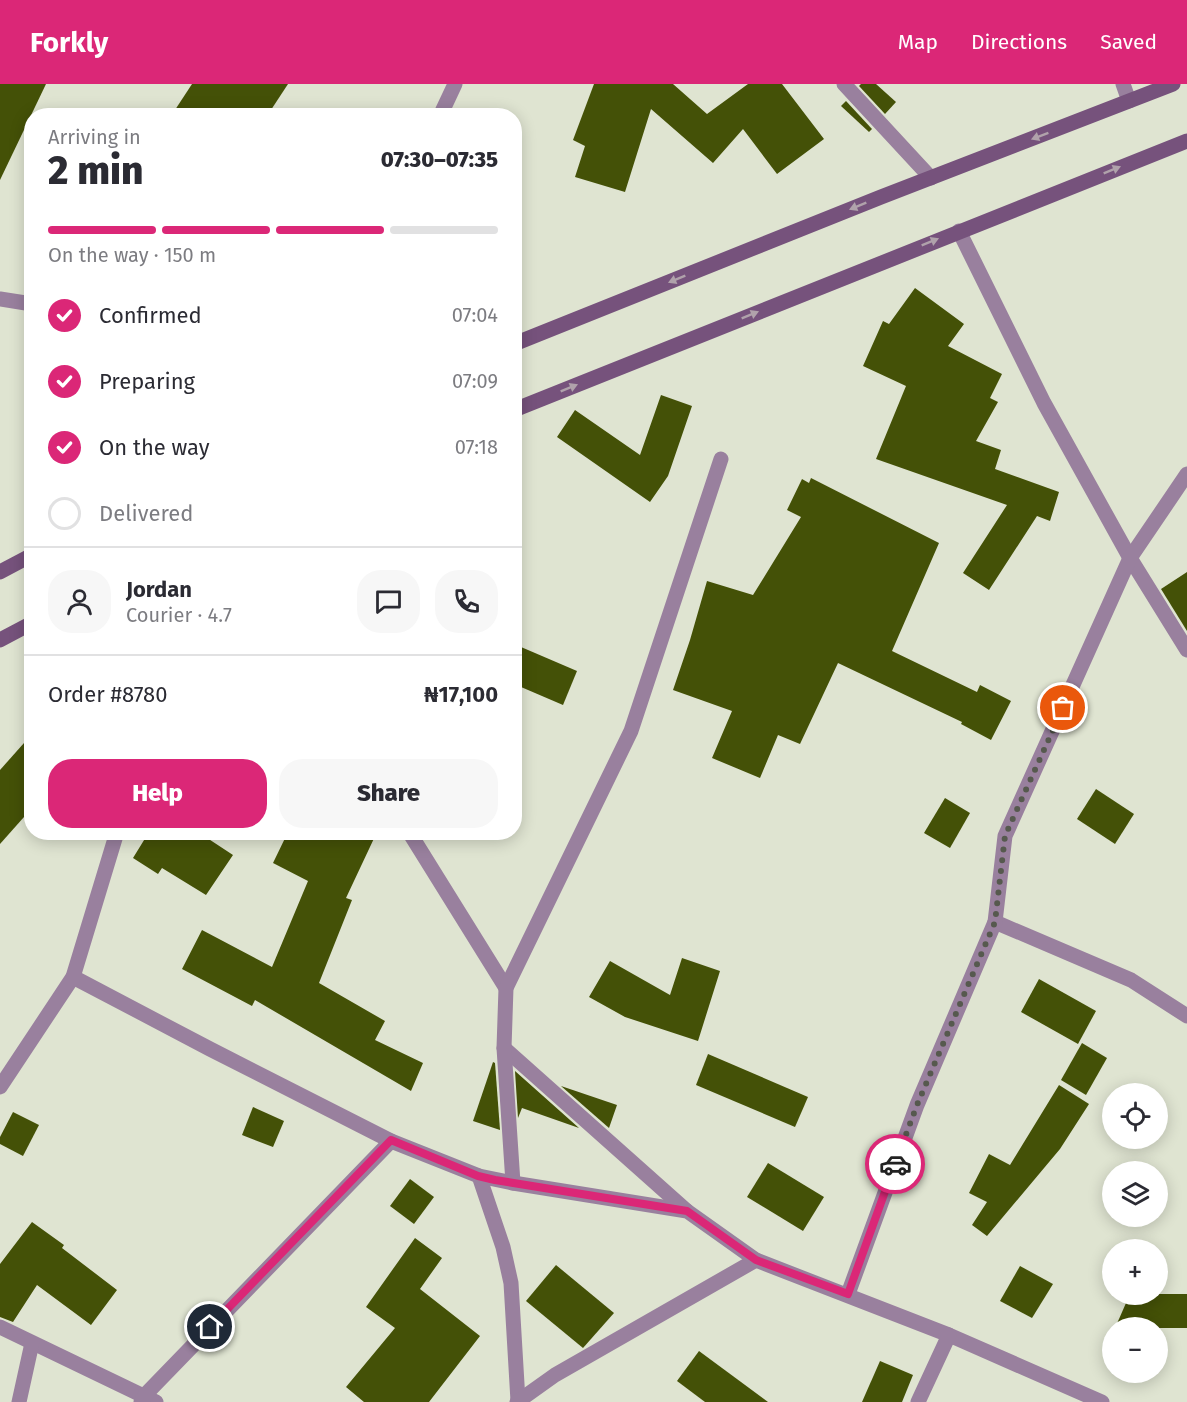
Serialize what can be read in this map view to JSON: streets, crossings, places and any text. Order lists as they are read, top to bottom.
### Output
{
  "page": {
    "header": "Forkly",
    "nav": ["Map", "Directions", "Saved"],
    "heading": ["2 min", "Arriving in", "07:30–07:35"],
    "panel": [
      "Jordan",
      "Courier · 4.7",
      "Order #8780",
      "₦17,100"
    ],
    "bar": "On the way · 150 m",
    "list": [
      ["Confirmed", "07:04"],
      ["Preparing", "07:09"],
      ["On the way", "07:18"],
      "Delivered"
    ],
    "buttons": ["Help", "Share"],
    "map_buttons": ["+", "−"]
  }
}
